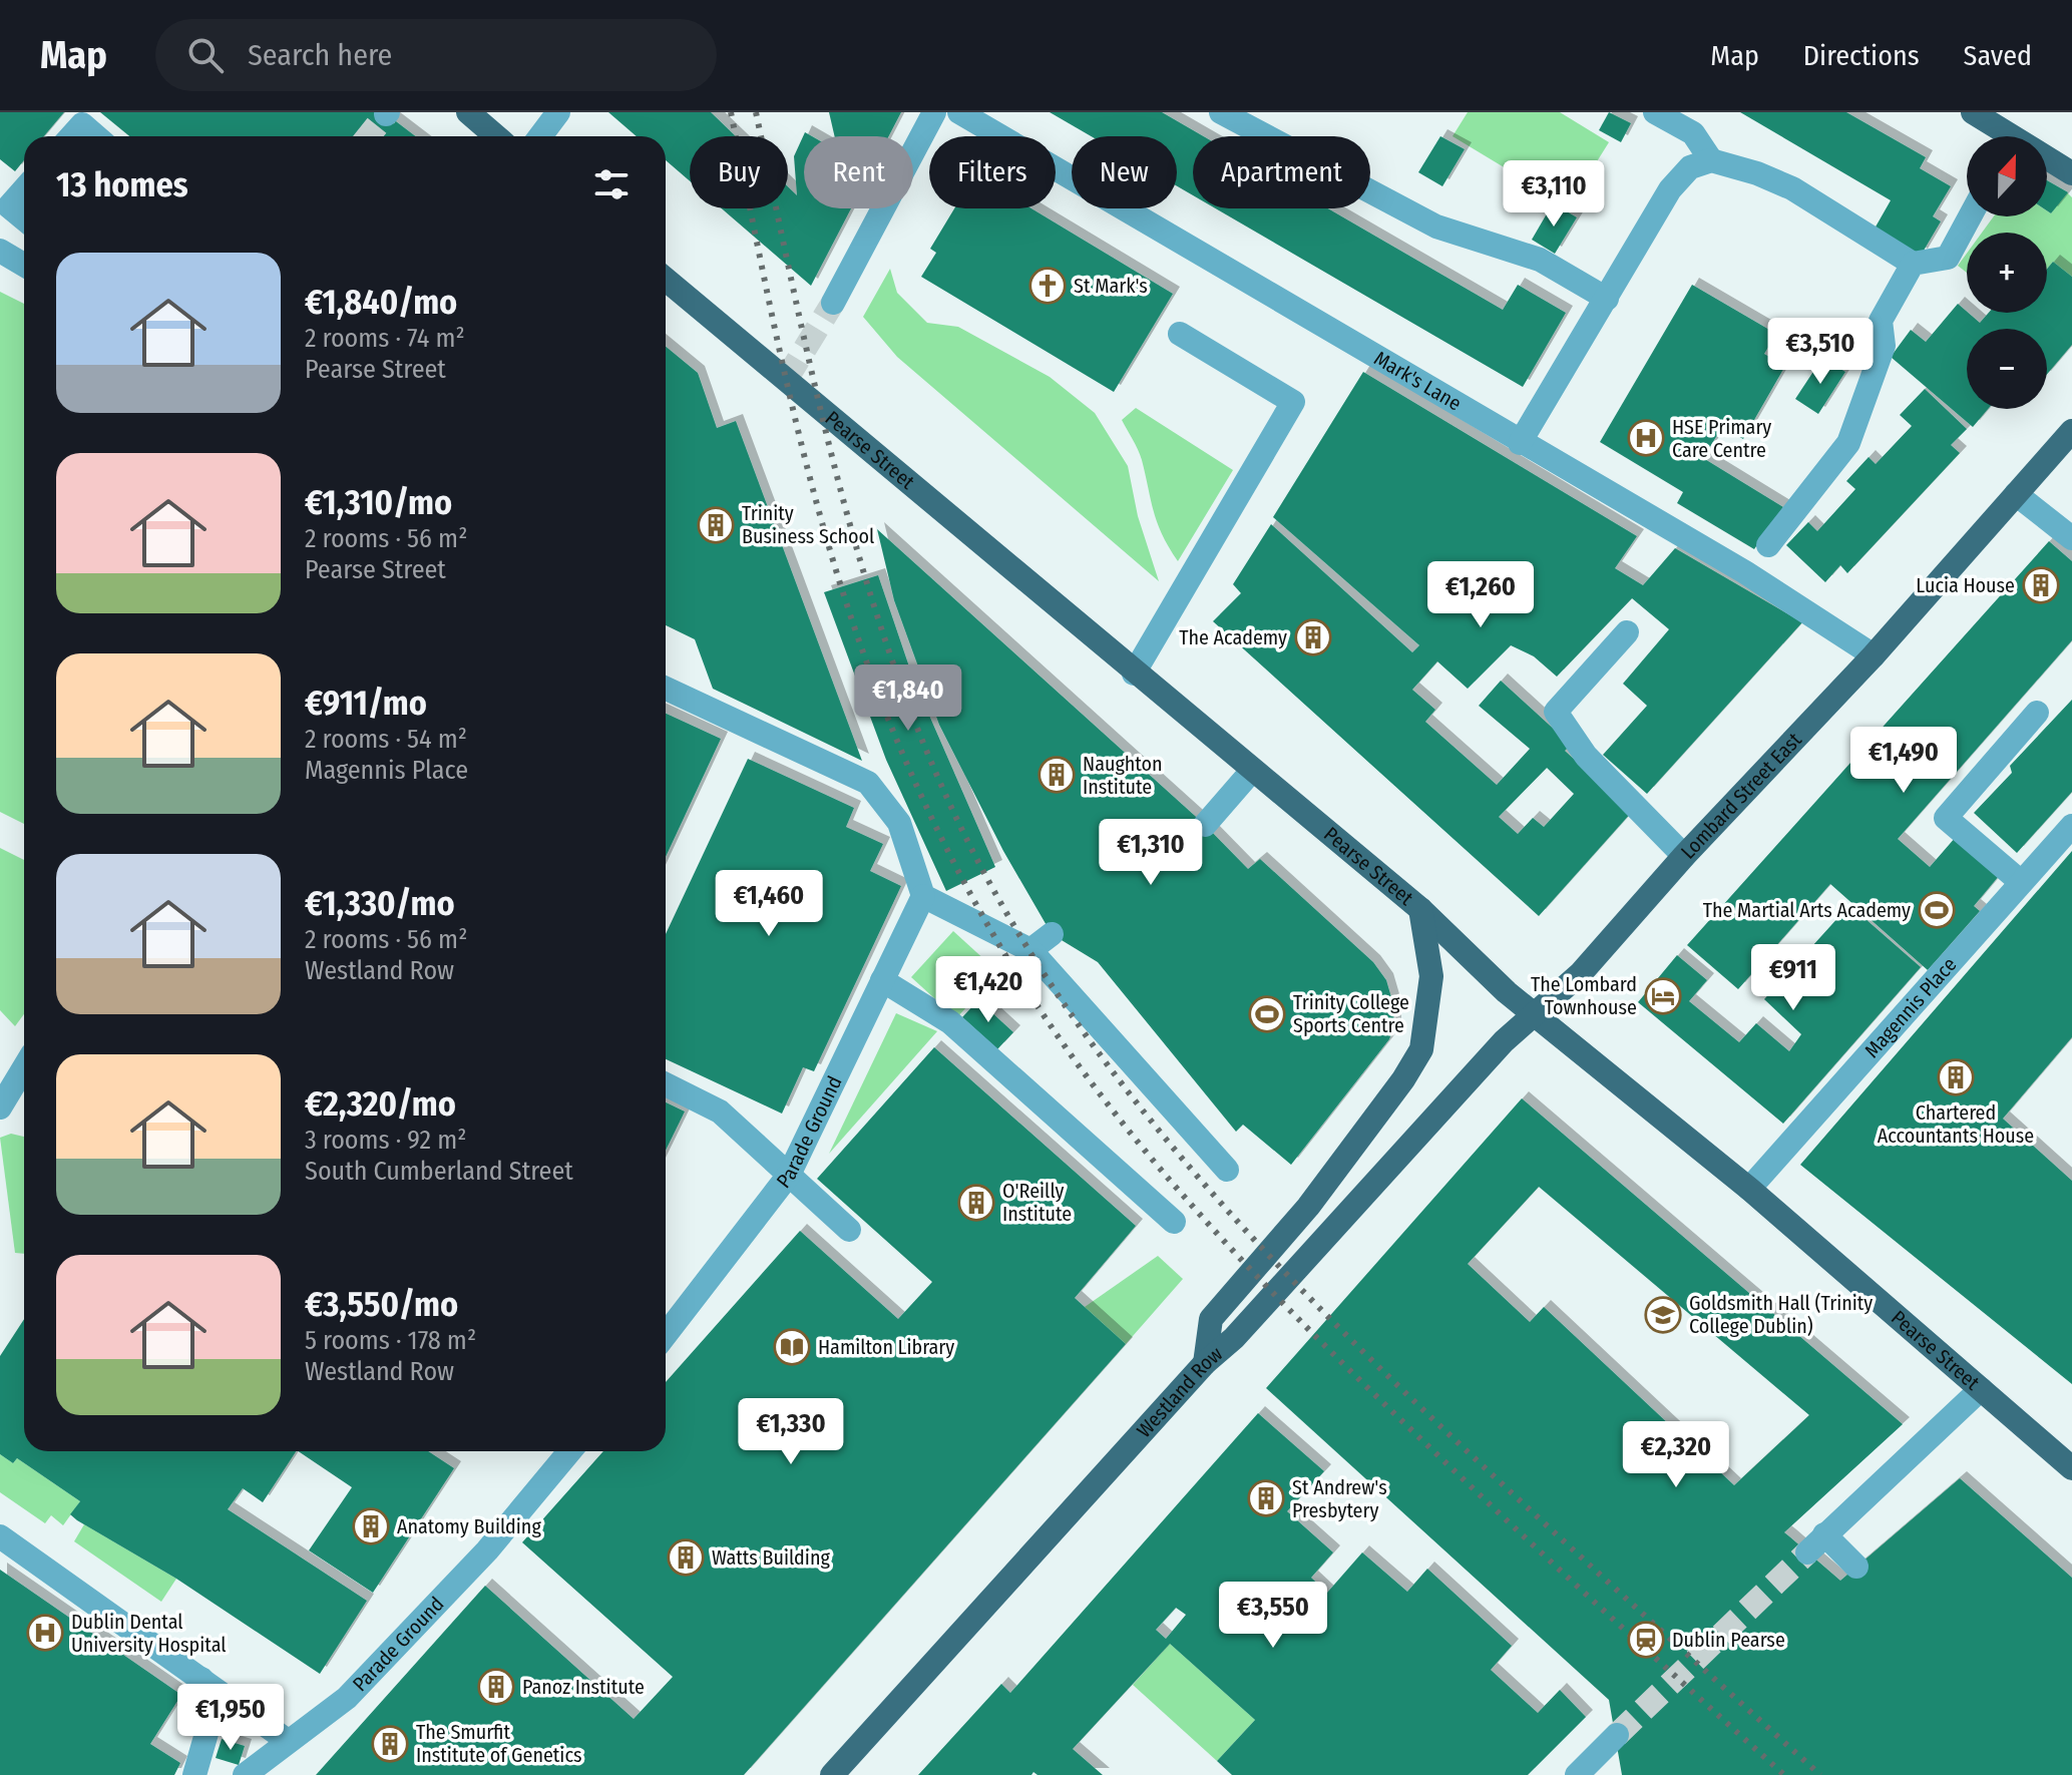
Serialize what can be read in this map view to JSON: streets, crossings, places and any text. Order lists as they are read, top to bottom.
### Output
{
  "streets": {
    "main road": ["Pearse Street", "Lombard Street East", "Westland Row"],
    "street": ["Mark's Lane", "Magennis Place", "Parade Ground"]
  },
  "crossings": [
    ["Mark's Lane", "Lombard Street East"],
    ["Pearse Street", "Lombard Street East"],
    ["Pearse Street", "Magennis Place"],
    ["Pearse Street", "Westland Row"],
    ["Lombard Street East", "Westland Row"]
  ],
  "places": {
    "church": ["St Mark's"],
    "hospital": ["HSE Primary Care Centre", "Dublin Dental University Hospital"],
    "building": [
      "Trinity Business School",
      "Lucia House",
      "The Academy",
      "Naughton Institute",
      "Chartered Accountants House",
      "O'Reilly Institute",
      "St Andrew's Presbytery",
      "Anatomy Building",
      "Watts Building",
      "Panoz Institute",
      "The Smurfit Institute of Genetics"
    ],
    "sports": ["The Martial Arts Academy", "Trinity College Sports Centre"],
    "hotel": ["The Lombard Townhouse"],
    "school or university": ["Goldsmith Hall (Trinity College Dublin)"],
    "library": ["Hamilton Library"],
    "station": ["Dublin Pearse"]
  },
  "north": "top",
  "page": {
    "header": "Map",
    "search": "Search here",
    "nav": ["Map", "Directions", "Saved"],
    "map_buttons": ["+", "−"],
    "chip": [
      "Buy",
      "Rent",
      "Filters",
      "New",
      "Apartment"
    ],
    "heading": "13 homes",
    "price": [
      "€3,110",
      "€3,510",
      "€1,260",
      "€1,840",
      "€1,490",
      "€1,310",
      "€1,460",
      "€911",
      "€1,420",
      "€1,330",
      "€2,320",
      "€3,550",
      "€1,950"
    ],
    "list": [
      {
        "name": "€1,840/mo",
        "note": "2 rooms · 74 m² · Pearse Street"
      },
      {
        "name": "€1,310/mo",
        "note": "2 rooms · 56 m² · Pearse Street"
      },
      {
        "name": "€911/mo",
        "note": "2 rooms · 54 m² · Magennis Place"
      },
      {
        "name": "€1,330/mo",
        "note": "2 rooms · 56 m² · Westland Row"
      },
      {
        "name": "€2,320/mo",
        "note": "3 rooms · 92 m² · South Cumberland Street"
      },
      {
        "name": "€3,550/mo",
        "note": "5 rooms · 178 m² · Westland Row"
      }
    ]
  }
}
